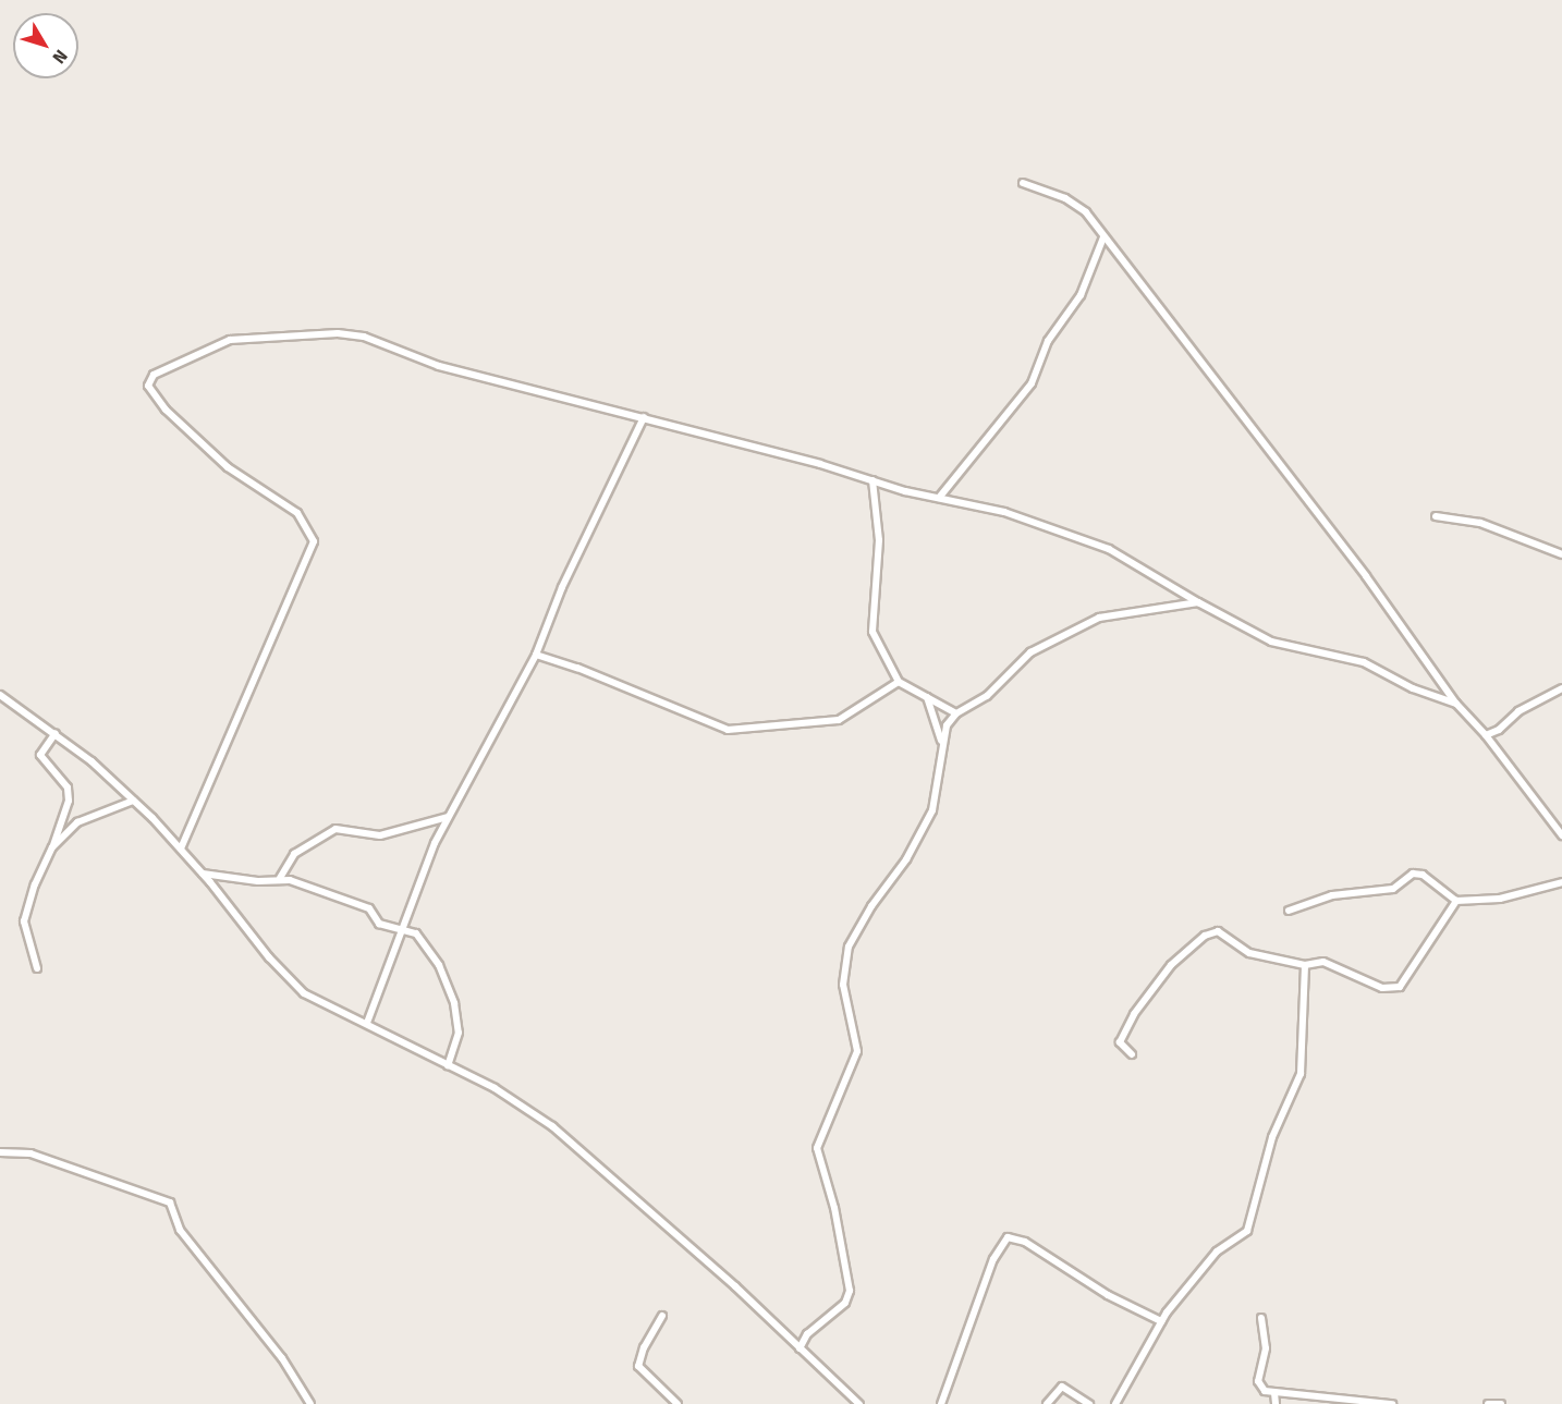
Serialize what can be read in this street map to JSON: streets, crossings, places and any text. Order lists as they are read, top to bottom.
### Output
{
  "north": "bottom right"
}
